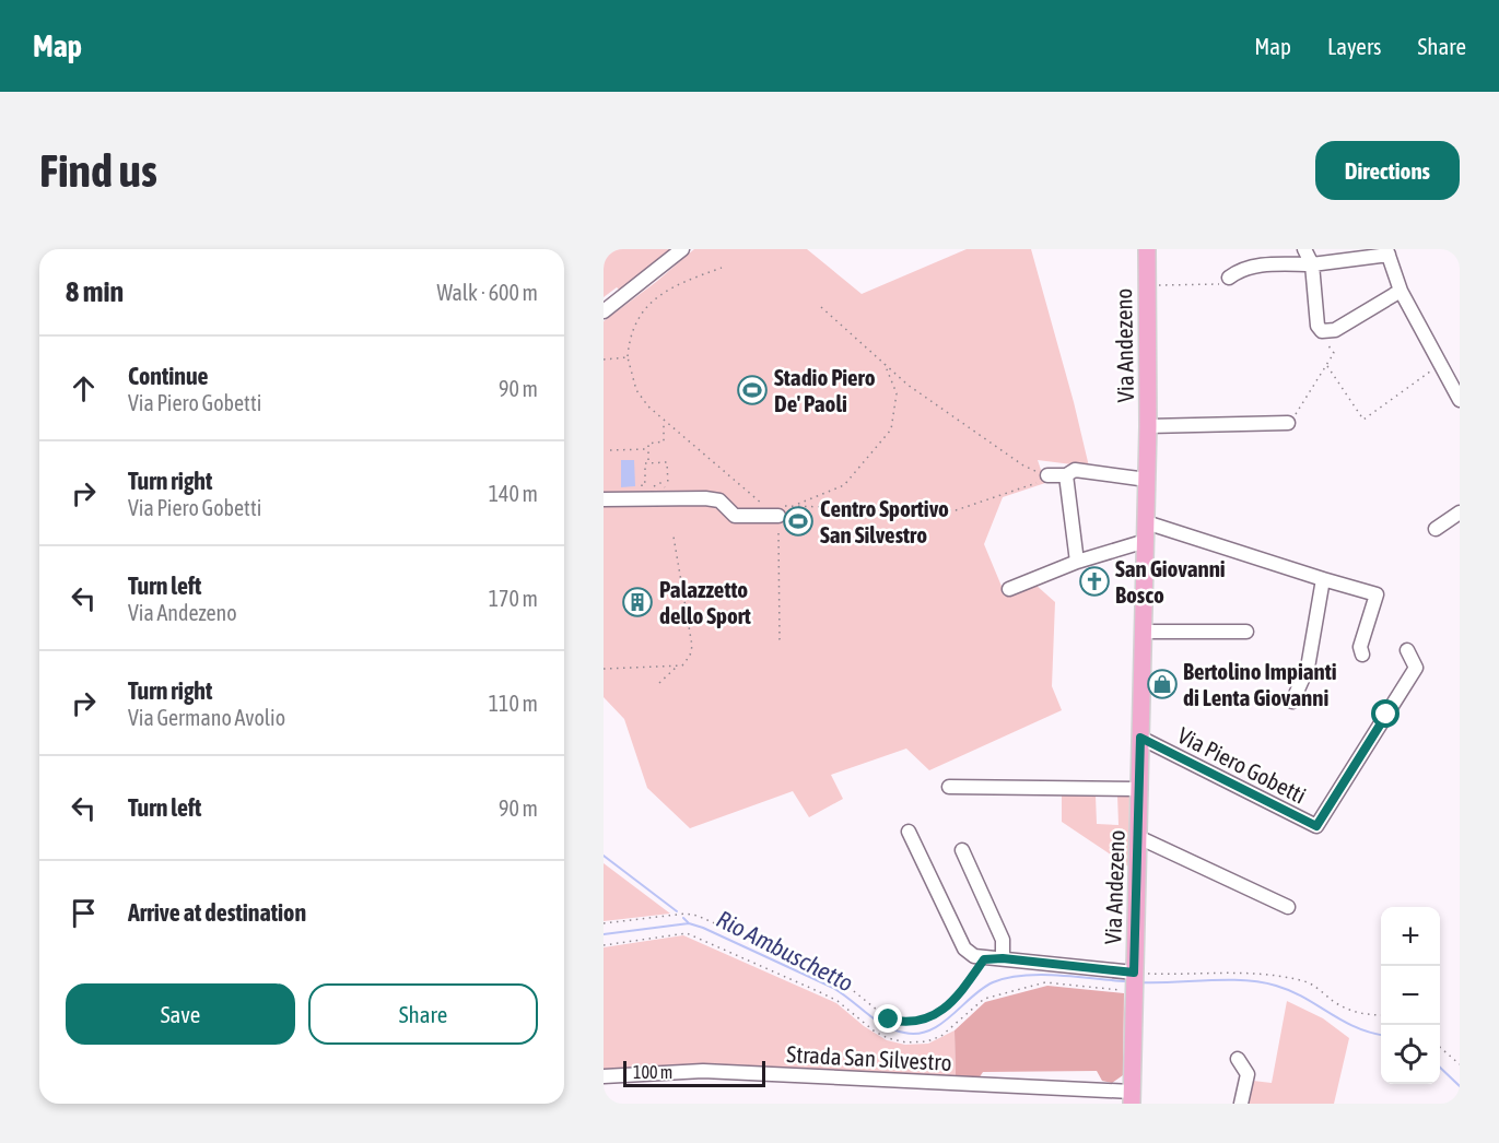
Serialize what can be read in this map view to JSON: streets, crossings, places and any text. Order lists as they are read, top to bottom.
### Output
{
  "streets": {
    "main road": ["Via Andezeno"],
    "street": ["Via Piero Gobetti", "Strada San Silvestro"]
  },
  "crossings": [
    ["Via Andezeno", "Via Piero Gobetti"],
    ["Via Andezeno", "Strada San Silvestro"]
  ],
  "water": ["Rio Ambuschetto"],
  "places": {
    "sports": ["Stadio Piero De' Paoli", "Centro Sportivo San Silvestro"],
    "church": ["San Giovanni Bosco"],
    "building": ["Palazzetto dello Sport"],
    "shop": ["Bertolino Impianti di Lenta Giovanni"]
  },
  "scale_bar": "100 m",
  "page": {
    "header": "Map",
    "nav": ["Map", "Layers", "Share"],
    "buttons": [
      "Directions",
      ["Save", "Share"]
    ],
    "title": "Find us",
    "heading": ["8 min", "Walk · 600 m"],
    "list": [
      ["Continue", "Via Piero Gobetti", "90 m"],
      ["Turn right", "Via Piero Gobetti", "140 m"],
      ["Turn left", "Via Andezeno", "170 m"],
      ["Turn right", "Via Germano Avolio", "110 m"],
      ["Turn left", "90 m"],
      "Arrive at destination"
    ],
    "map_buttons": ["+", "−"],
    "scale": "100 m"
  }
}
